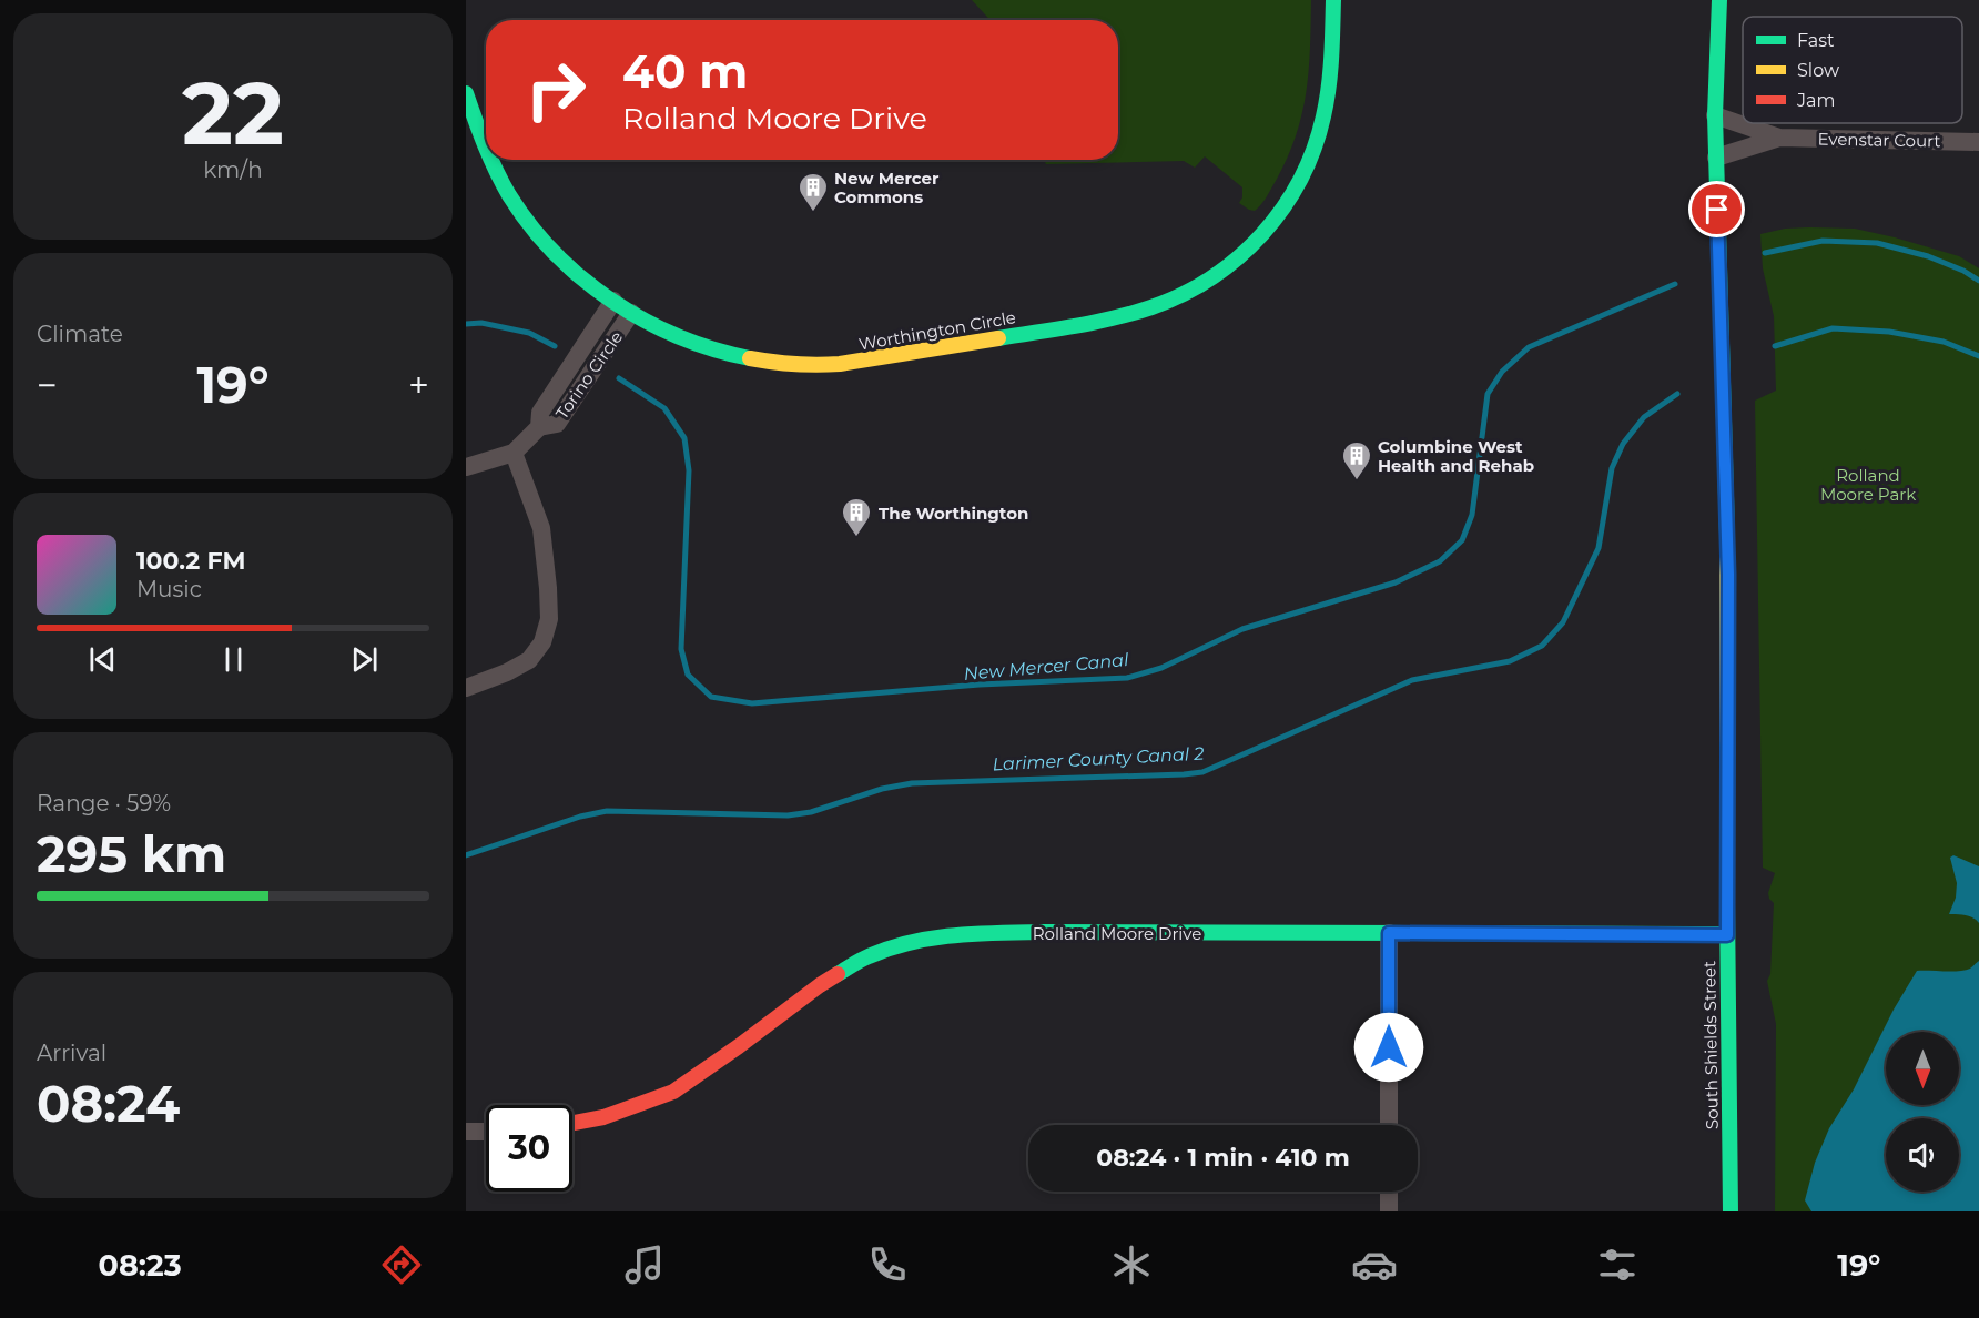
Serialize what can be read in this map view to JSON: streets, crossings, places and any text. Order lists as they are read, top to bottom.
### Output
{
  "streets": {
    "street": [
      "Evenstar Court",
      "Worthington Circle",
      "Torino Circle",
      "Rolland Moore Drive",
      "South Shields Street"
    ]
  },
  "crossings": [
    ["Evenstar Court", "South Shields Street"],
    ["Worthington Circle", "Torino Circle"],
    ["Rolland Moore Drive", "South Shields Street"]
  ],
  "water": ["New Mercer Canal", "Larimer County Canal 2"],
  "parks": ["Rolland Moore Park"],
  "places": {
    "building": ["New Mercer Commons", "Columbine West Health and Rehab", "The Worthington"]
  },
  "legend": ["Fast", "Slow", "Jam"],
  "north": "bottom",
  "page": {
    "tile": [
      ["22", "km/h"],
      "Climate",
      ["Range · 59%", "295 km"],
      ["Arrival", "08:24"]
    ],
    "turn": ["40 m", "Rolland Moore Drive"],
    "heat": ["−", "19°", "+"],
    "song": ["100.2 FM", "Music"],
    "limit": "30",
    "trip": "08:24 · 1 min · 410 m",
    "tabs": ["08:23", "19°"]
  }
}
